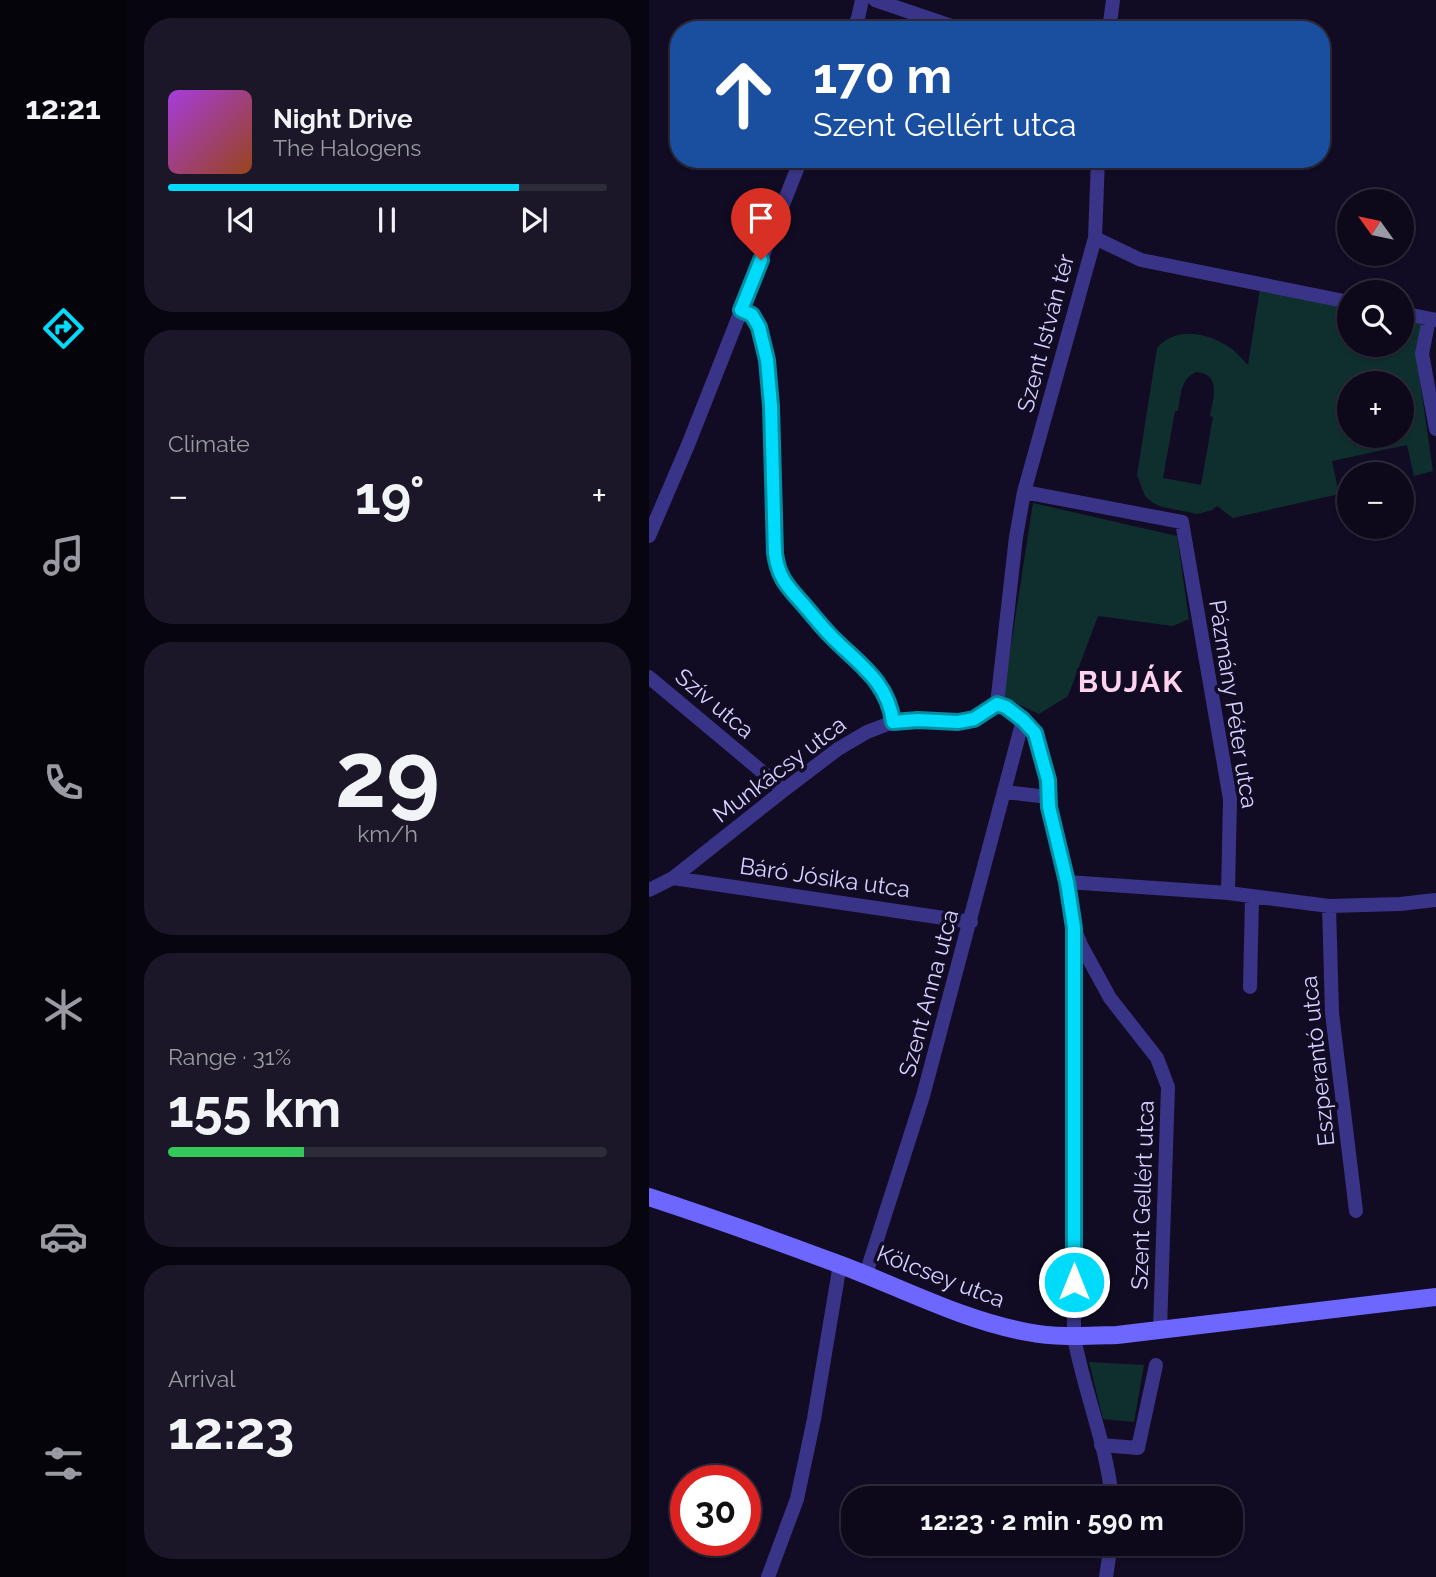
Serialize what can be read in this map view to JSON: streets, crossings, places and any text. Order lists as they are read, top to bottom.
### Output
{
  "streets": {
    "main road": ["Kölcsey utca"],
    "street": [
      "Szent István tér",
      "Szív utca",
      "Pázmány Péter utca",
      "Munkácsy utca",
      "Báró Jósika utca",
      "Szent Anna utca",
      "Eszperantó utca",
      "Szent Gellért utca"
    ]
  },
  "crossings": [
    ["Szent István tér", "Pázmány Péter utca"],
    ["Szent István tér", "Munkácsy utca"],
    ["Szív utca", "Munkácsy utca"],
    ["Munkácsy utca", "Báró Jósika utca"],
    ["Báró Jósika utca", "Szent Anna utca"],
    ["Szent Anna utca", "Szent Gellért utca"],
    ["Szent Anna utca", "Kölcsey utca"],
    ["Szent Gellért utca", "Kölcsey utca"]
  ],
  "districts": ["BUJÁK"],
  "north": "top left",
  "page": {
    "tabs": "12:21",
    "turn": ["170 m", "Szent Gellért utca"],
    "song": ["Night Drive", "The Halogens"],
    "map_buttons": ["+", "−"],
    "tile": [
      "Climate",
      ["29", "km/h"],
      ["Range · 31%", "155 km"],
      ["Arrival", "12:23"]
    ],
    "heat": ["−", "19°", "+"],
    "limit": "30",
    "trip": "12:23 · 2 min · 590 m"
  }
}
